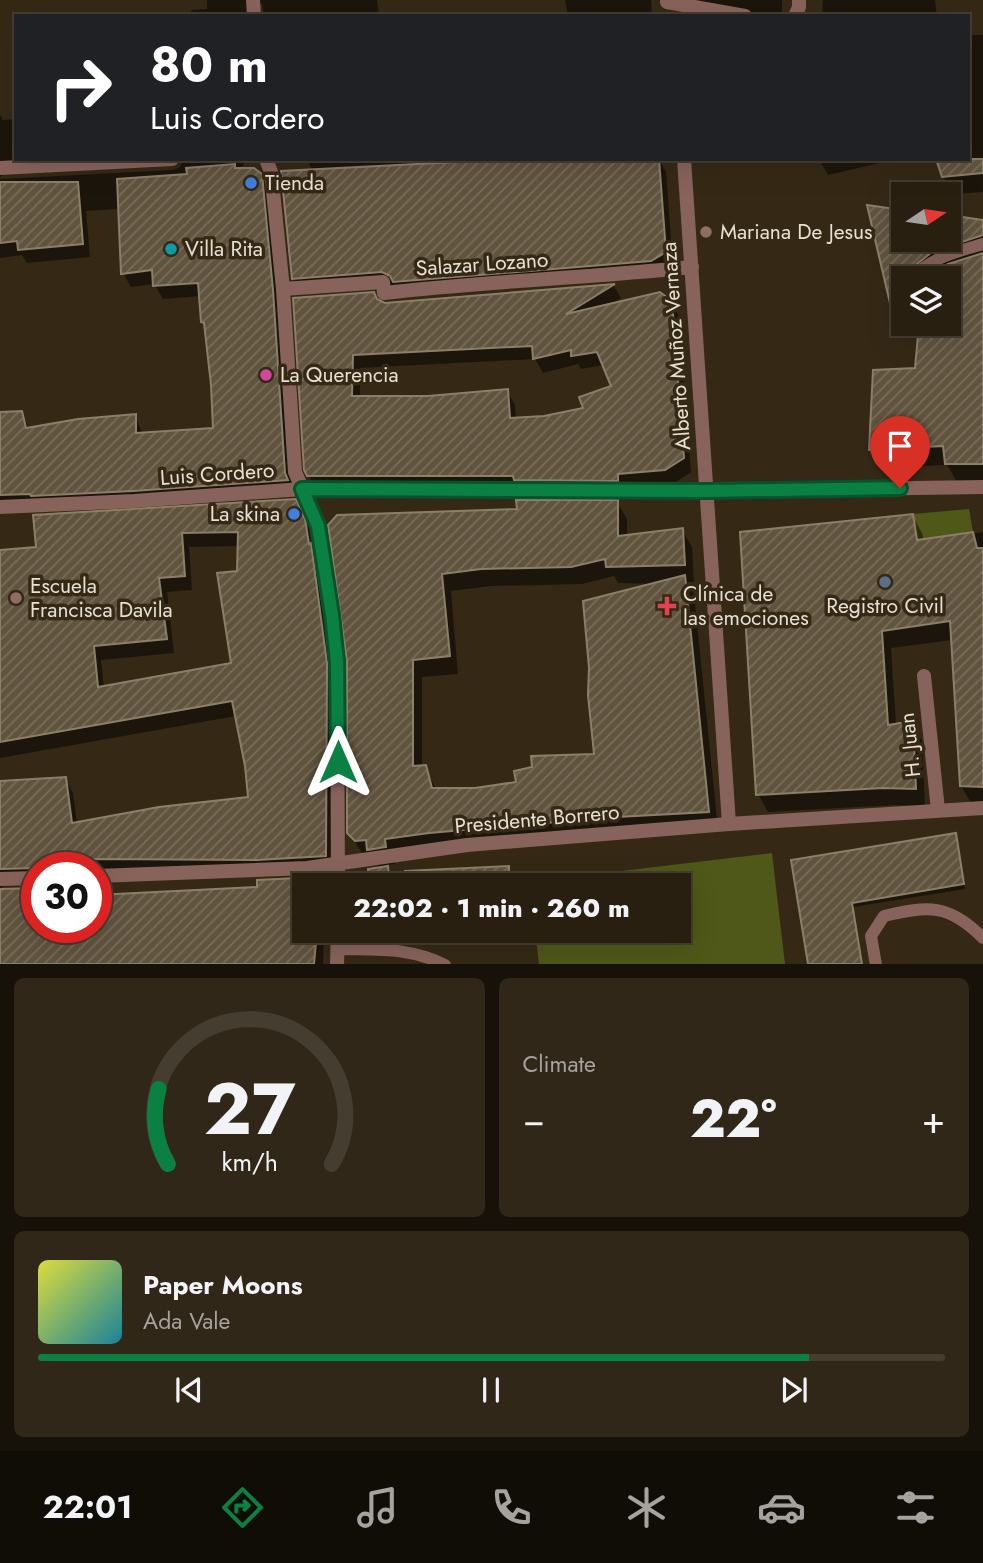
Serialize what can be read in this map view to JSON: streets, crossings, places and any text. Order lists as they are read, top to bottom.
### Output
{
  "streets": {
    "street": [
      "Salazar Lozano",
      "Alberto Muñoz Vernaza",
      "Luis Cordero",
      "H. Juan",
      "Presidente Borrero"
    ]
  },
  "crossings": [
    ["Salazar Lozano", "Alberto Muñoz Vernaza"],
    ["Alberto Muñoz Vernaza", "Luis Cordero"],
    ["Alberto Muñoz Vernaza", "Presidente Borrero"],
    ["H. Juan", "Presidente Borrero"]
  ],
  "places": {
    "other": [
      "Tienda",
      "Mariana De Jesus",
      "Villa Rita",
      "La Querencia",
      "La skina",
      "Registro Civil",
      "Escuela Francisca Davila"
    ],
    "health": ["Clínica de las emociones"]
  },
  "north": "right",
  "page": {
    "turn": ["80 m", "Luis Cordero"],
    "limit": "30",
    "trip": "22:02 · 1 min · 260 m",
    "tile": "Climate",
    "heat": ["−", "22°", "+"],
    "song": ["Paper Moons", "Ada Vale"],
    "tabs": "22:01",
    "gauge": ["27", "km/h"]
  }
}
